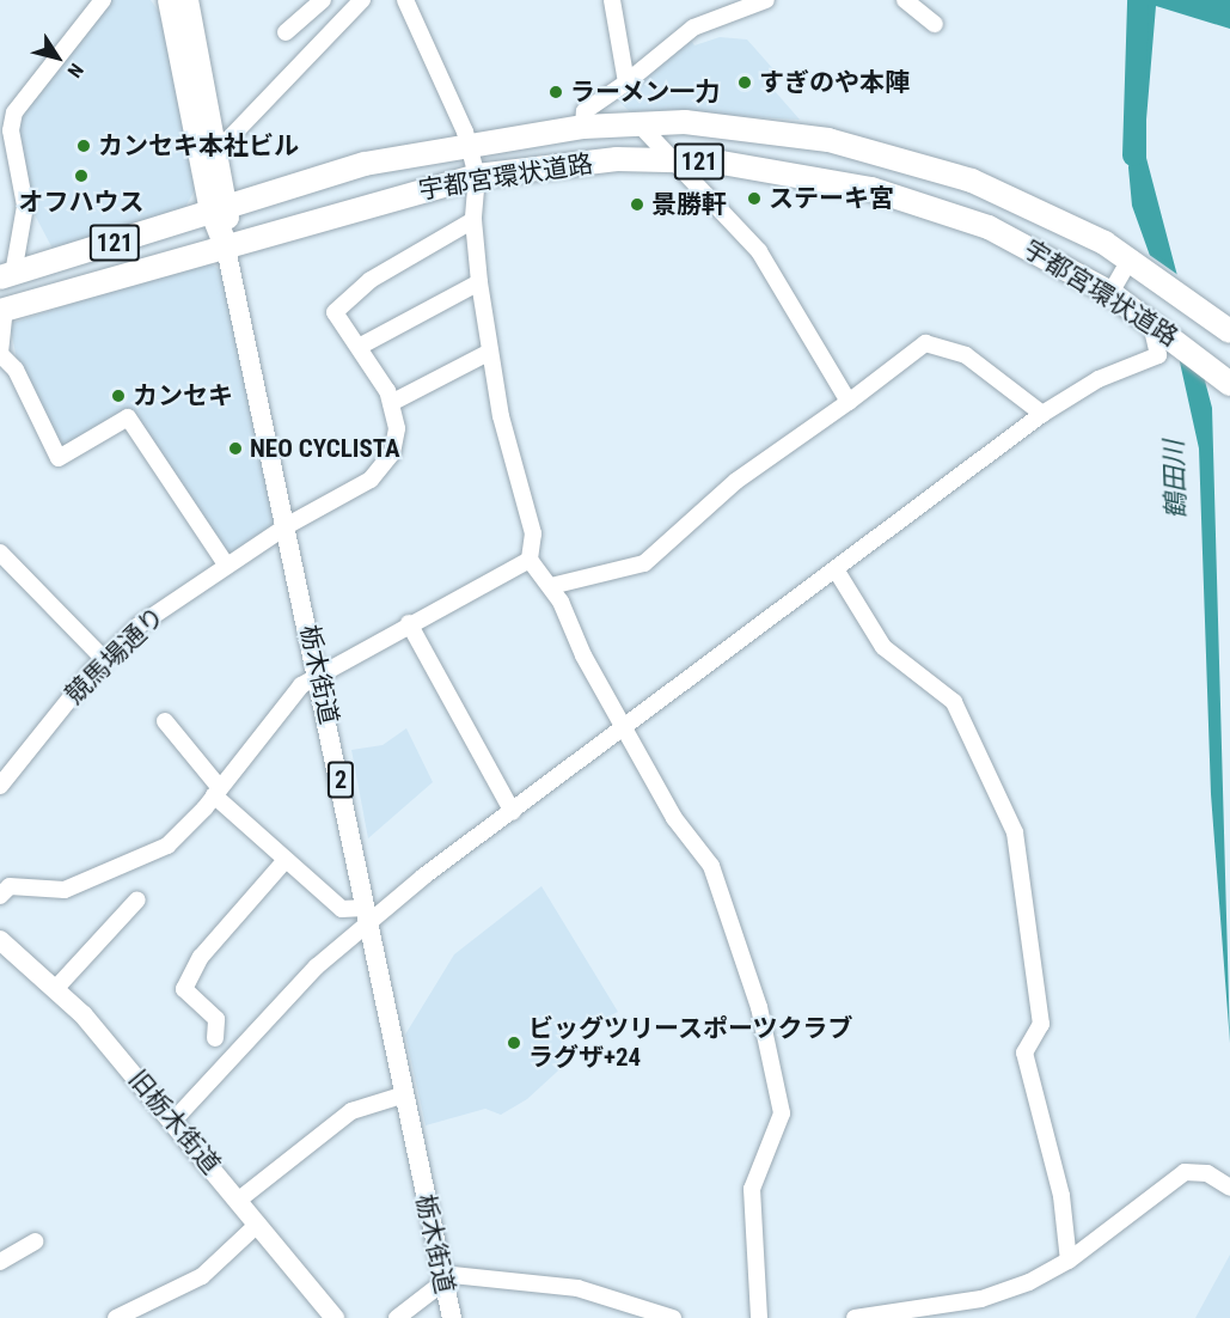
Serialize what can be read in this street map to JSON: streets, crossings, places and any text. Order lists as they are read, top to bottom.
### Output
{
  "streets": {
    "highway": ["121", "宇都宮環状道路", "栃木街道"],
    "main road": ["2", "旧栃木街道"],
    "street": ["競馬場通り"]
  },
  "crossings": [
    ["宇都宮環状道路", "栃木街道"],
    ["競馬場通り", "栃木街道"]
  ],
  "water": ["鶴田川"],
  "places": [
    "すぎのや本陣",
    "ラーメン一力",
    "カンセキ本社ビル",
    "オフハウス",
    "ステーキ宮",
    "景勝軒",
    "カンセキ",
    "NEO CYCLISTA",
    "ビッグツリースポーツクラブ ラグザ+24"
  ],
  "north": "bottom right"
}
